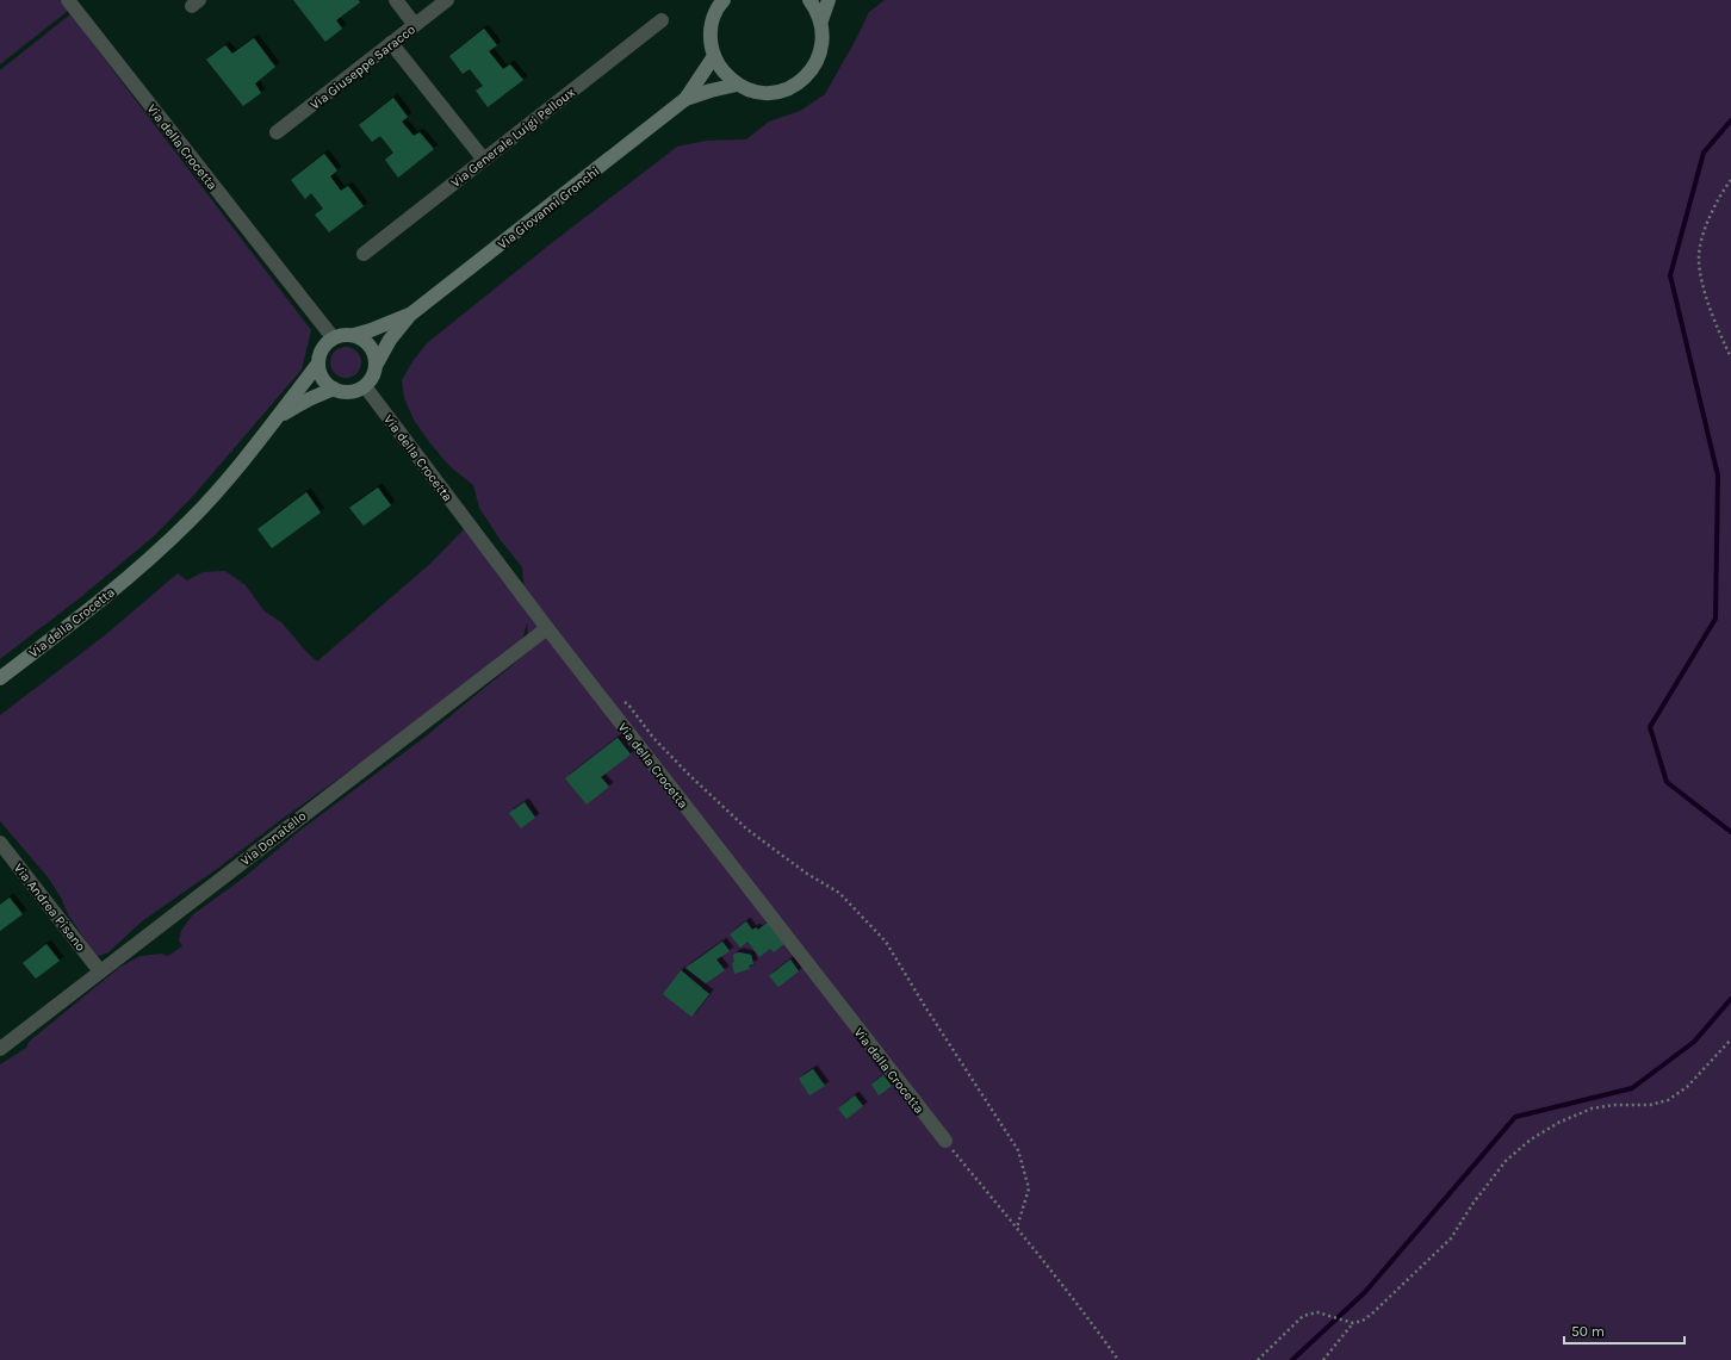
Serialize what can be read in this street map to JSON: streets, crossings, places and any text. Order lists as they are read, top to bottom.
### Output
{
  "streets": {
    "street": [
      "Via Giuseppe Saracco",
      "Via Generale Luigi Pelloux",
      "Via della Crocetta",
      "Via Giovanni Gronchi",
      "Via Donatello",
      "Via Andrea Pisano"
    ]
  },
  "crossings": [
    ["Via della Crocetta", "Via Giovanni Gronchi"],
    ["Via della Crocetta", "Via Donatello"],
    ["Via Donatello", "Via Andrea Pisano"]
  ],
  "scale_bar": "50 m"
}
